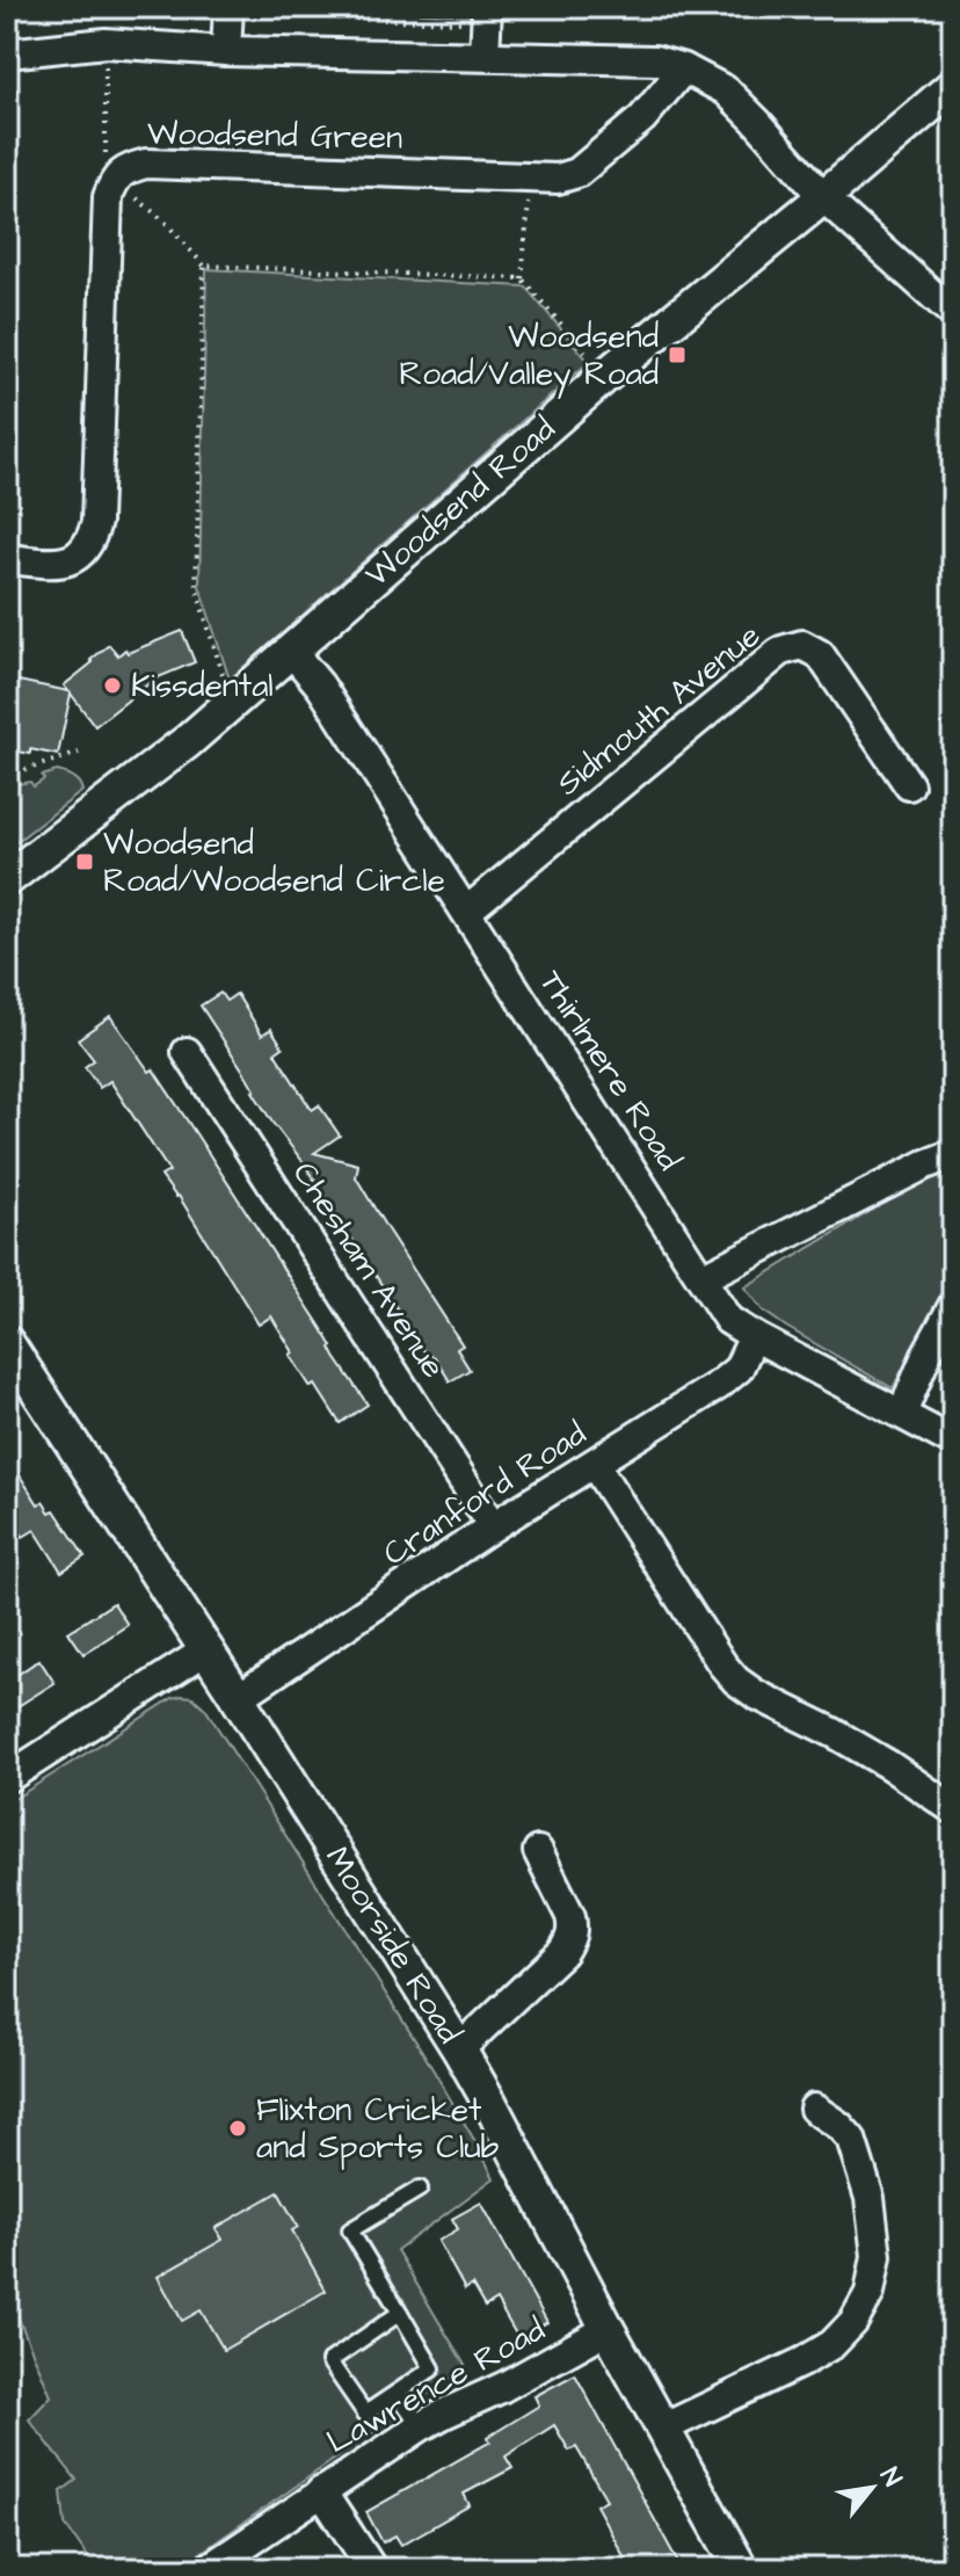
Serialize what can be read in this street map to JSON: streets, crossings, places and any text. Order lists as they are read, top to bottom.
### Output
{
  "streets": {
    "street": [
      "Woodsend Green",
      "Woodsend Road",
      "Sidmouth Avenue",
      "Thirlmere Road",
      "Chesham Avenue",
      "Cranford Road",
      "Moorside Road",
      "Lawrence Road"
    ]
  },
  "crossings": [
    ["Woodsend Road", "Thirlmere Road"],
    ["Sidmouth Avenue", "Thirlmere Road"],
    ["Thirlmere Road", "Cranford Road"],
    ["Chesham Avenue", "Cranford Road"],
    ["Cranford Road", "Moorside Road"],
    ["Moorside Road", "Lawrence Road"]
  ],
  "places": {
    "transit": ["Woodsend Road/Valley Road", "Woodsend Road/Woodsend Circle"],
    "other": ["Kissdental", "Flixton Cricket and Sports Club"]
  },
  "north": "top right"
}
